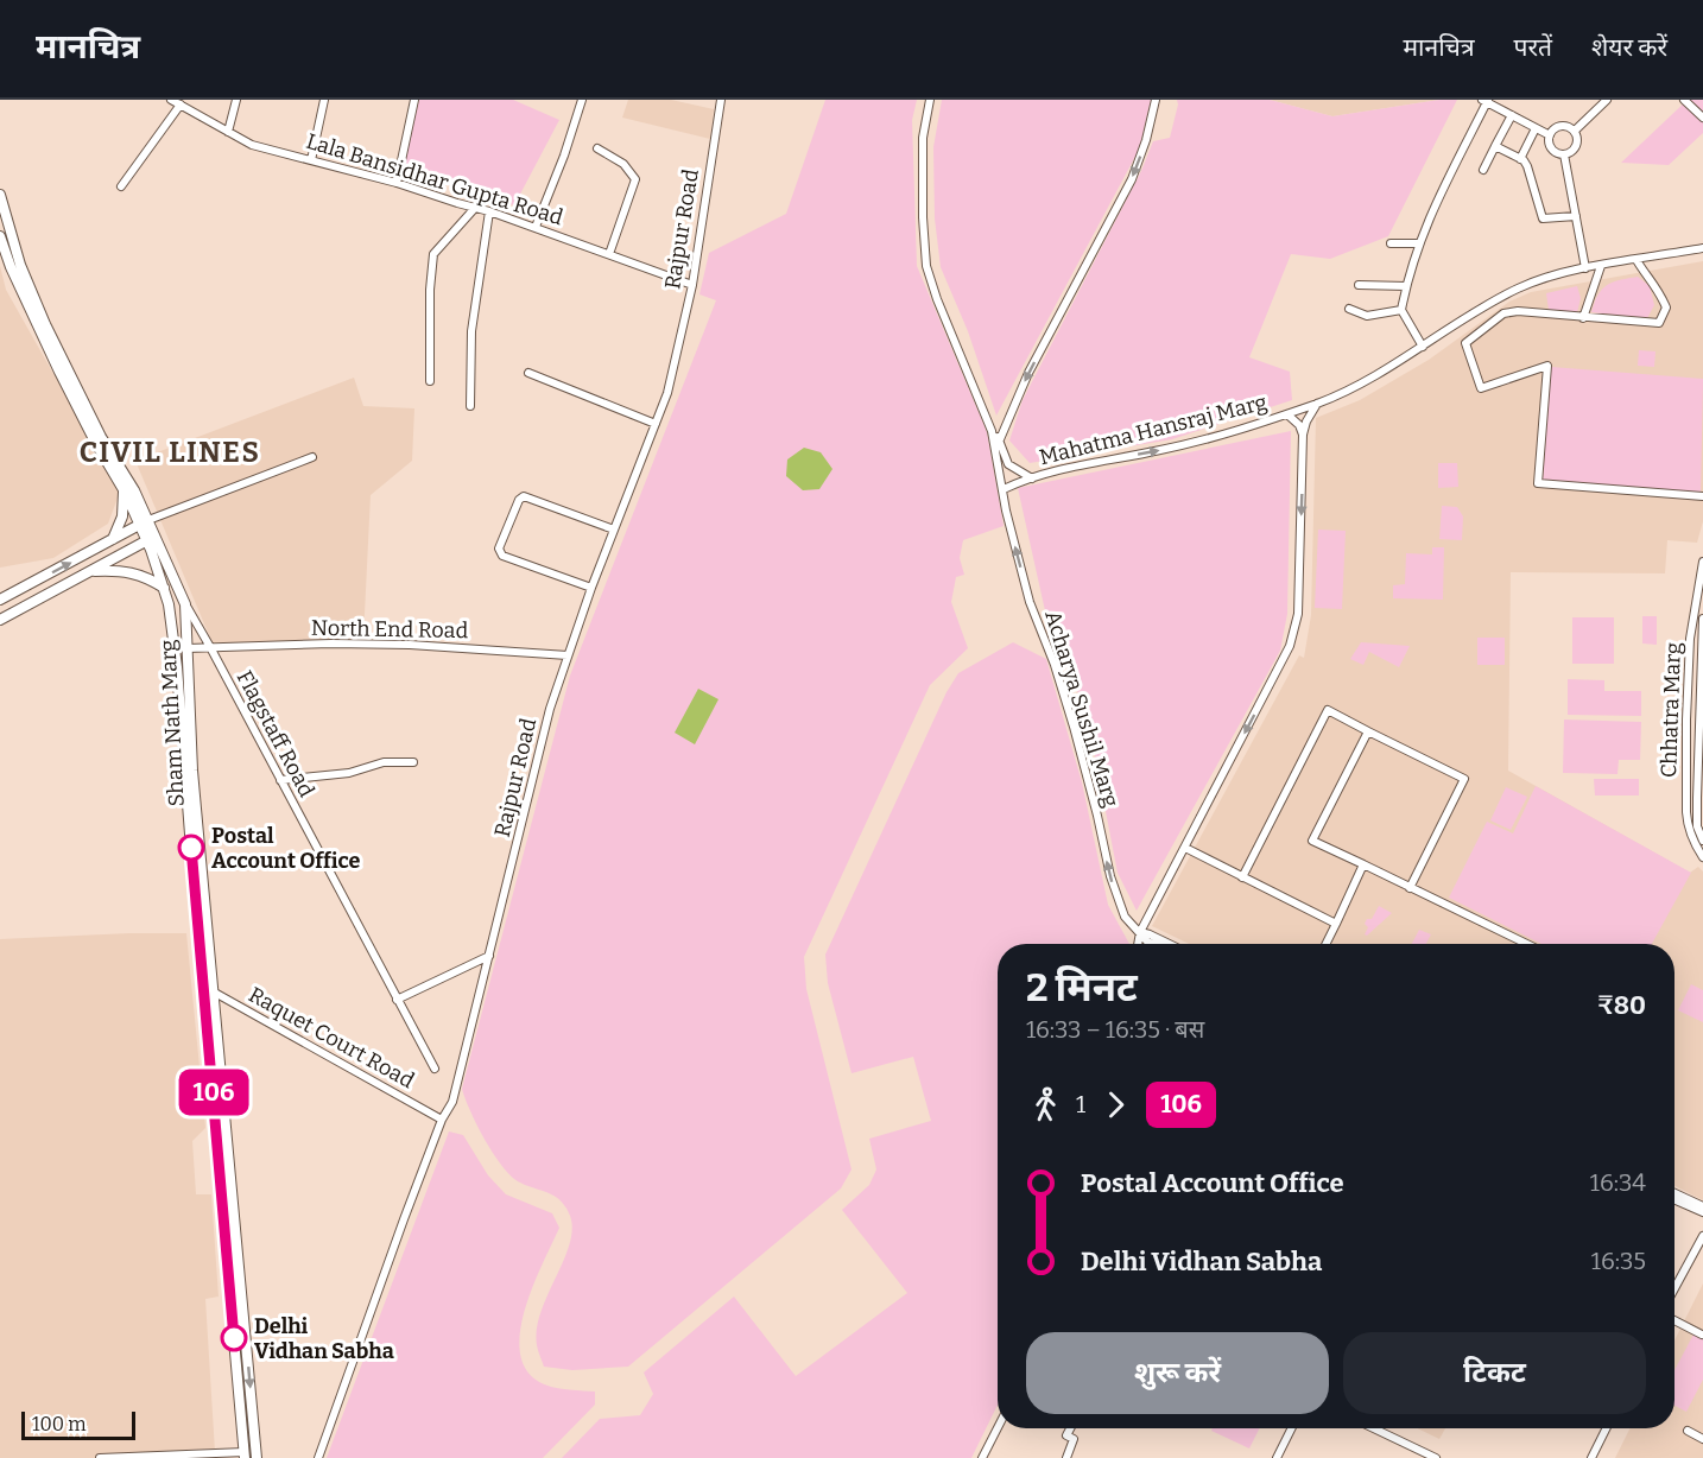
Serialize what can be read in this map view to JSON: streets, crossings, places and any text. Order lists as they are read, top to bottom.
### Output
{
  "streets": {
    "main road": ["Sham Nath Marg"],
    "street": [
      "Lala Bansidhar Gupta Road",
      "Rajpur Road",
      "Mahatma Hansraj Marg",
      "North End Road",
      "Acharya Sushil Marg",
      "Chhatra Marg",
      "Flagstaff Road",
      "Raquet Court Road"
    ]
  },
  "crossings": [
    ["Lala Bansidhar Gupta Road", "Rajpur Road"],
    ["Rajpur Road", "North End Road"],
    ["Rajpur Road", "Raquet Court Road"],
    ["Mahatma Hansraj Marg", "Acharya Sushil Marg"],
    ["North End Road", "Sham Nath Marg"],
    ["North End Road", "Flagstaff Road"],
    ["Sham Nath Marg", "Flagstaff Road"],
    ["Sham Nath Marg", "Raquet Court Road"]
  ],
  "one_way": ["Mahatma Hansraj Marg", "Acharya Sushil Marg"],
  "districts": ["CIVIL LINES"],
  "places": ["Postal Account Office", "Delhi Vidhan Sabha"],
  "lines": ["bus line 106"],
  "scale_bar": "100 m",
  "page": {
    "header": "मानचित्र",
    "nav": ["मानचित्र", "परतें", "शेयर करें"],
    "on_map": "106",
    "heading": ["2 मिनट", "16:33 – 16:35 · बस", "₹80"],
    "legs": ["1", "106"],
    "list": [
      {
        "name": "Postal Account Office",
        "value": "16:34"
      },
      {
        "name": "Delhi Vidhan Sabha",
        "value": "16:35"
      }
    ],
    "buttons": ["शुरू करें", "टिकट"],
    "scale": "100 m"
  }
}
